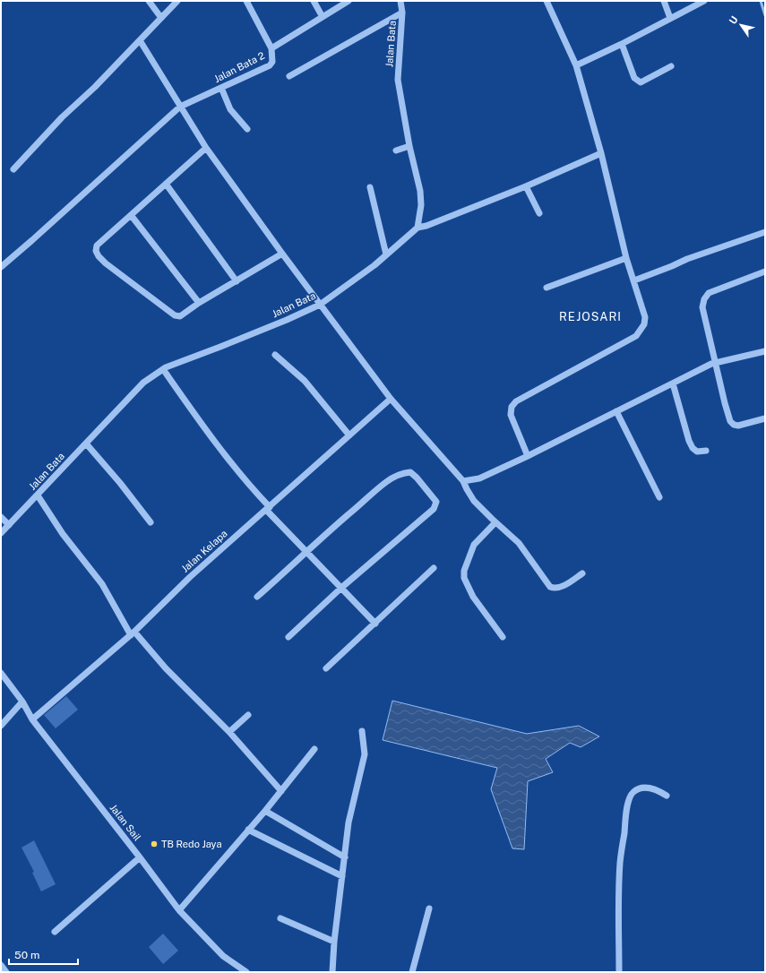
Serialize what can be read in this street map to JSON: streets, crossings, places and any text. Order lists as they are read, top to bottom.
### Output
{
  "streets": {
    "street": [
      "Jalan Bata",
      "Jalan Bata 2",
      "Jalan Kelapa",
      "Jalan Sail"
    ]
  },
  "crossings": [
    ["Jalan Kelapa", "Jalan Sail"]
  ],
  "districts": ["REJOSARI"],
  "places": ["TB Redo Jaya"],
  "scale_bar": "50 m",
  "north": "top left"
}
